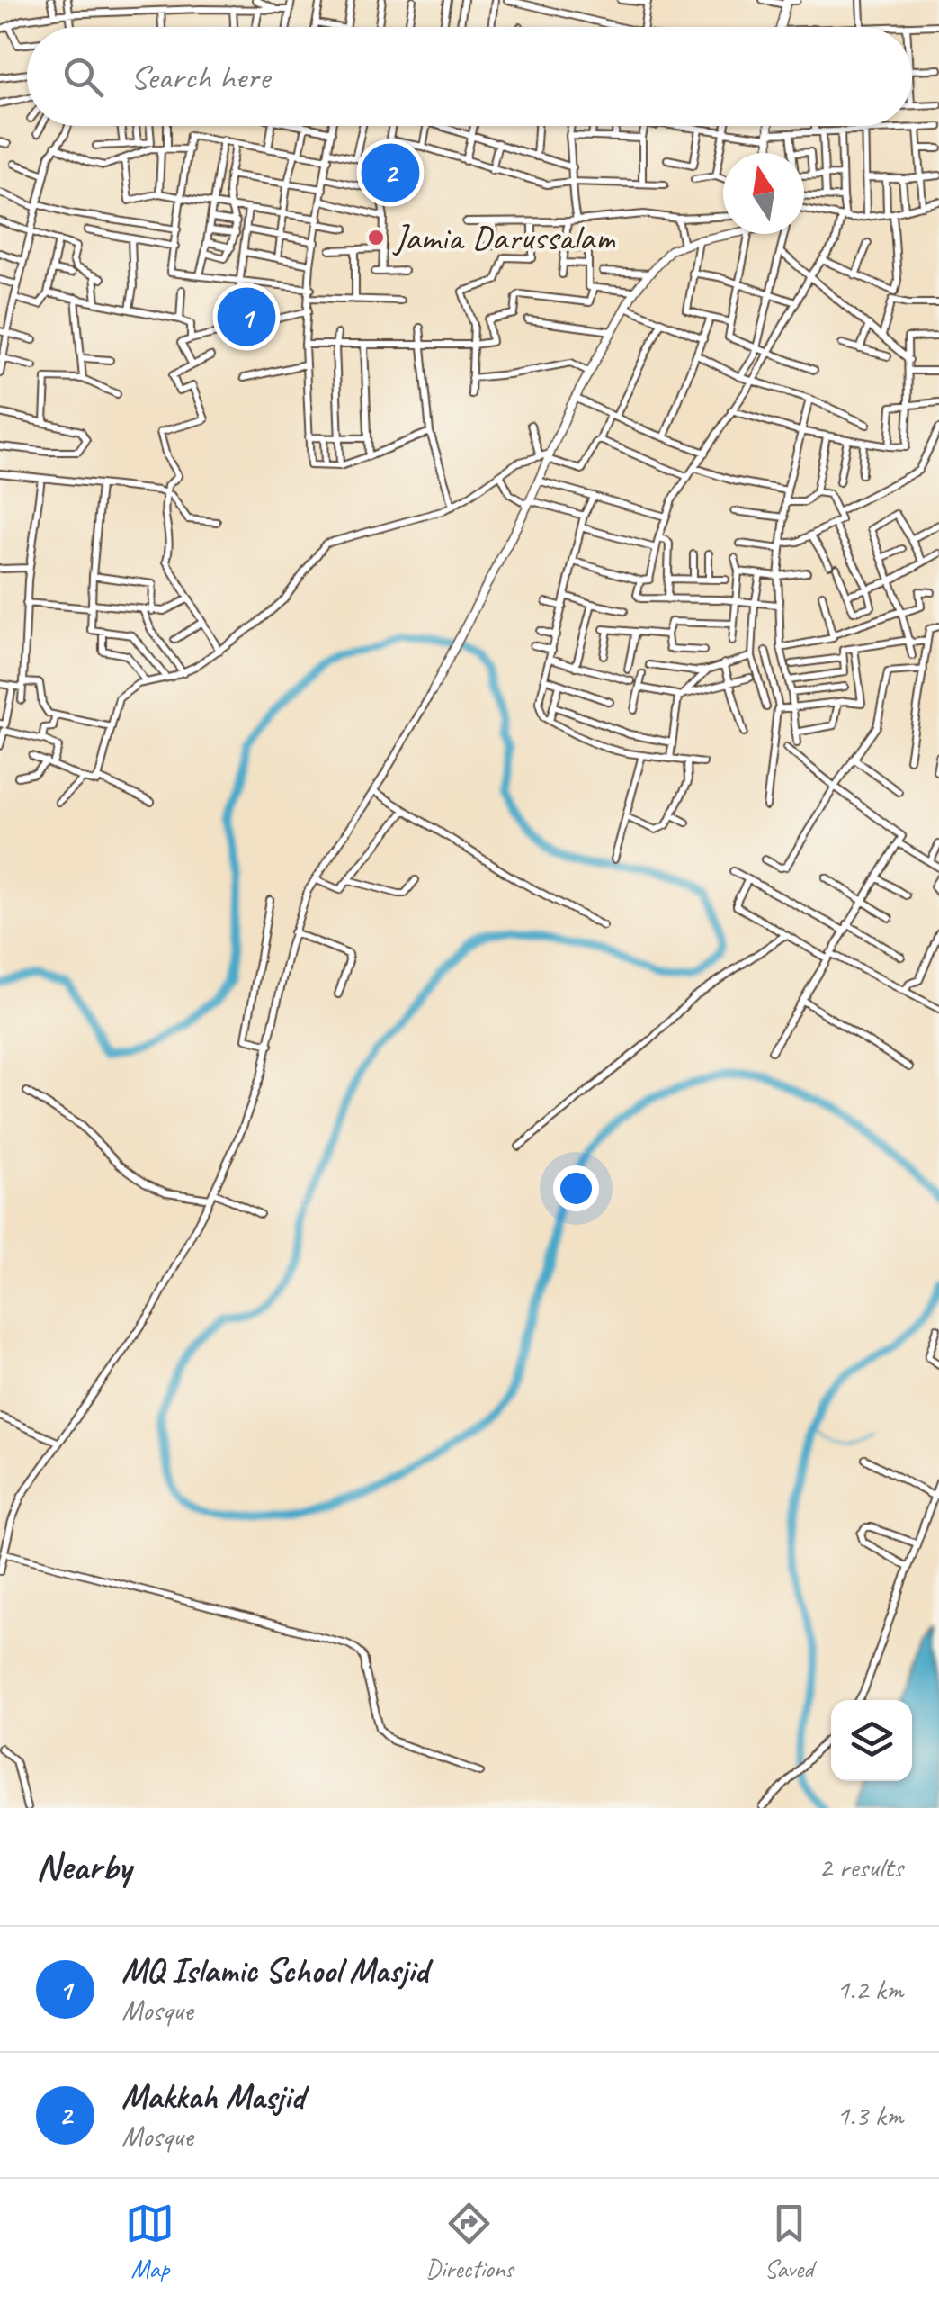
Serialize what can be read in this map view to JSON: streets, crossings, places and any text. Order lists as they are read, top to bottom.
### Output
{
  "places": ["Jamia Darussalam"],
  "north": "top",
  "page": {
    "search": "Search here",
    "pins": ["2", "1"],
    "heading": ["Nearby", "2 results"],
    "list": [
      {
        "mark": "1",
        "name": "MQ Islamic School Masjid",
        "note": "Mosque",
        "value": "1.2 km"
      },
      {
        "mark": "2",
        "name": "Makkah Masjid",
        "note": "Mosque",
        "value": "1.3 km"
      }
    ],
    "nav": ["Map", "Directions", "Saved"]
  }
}
